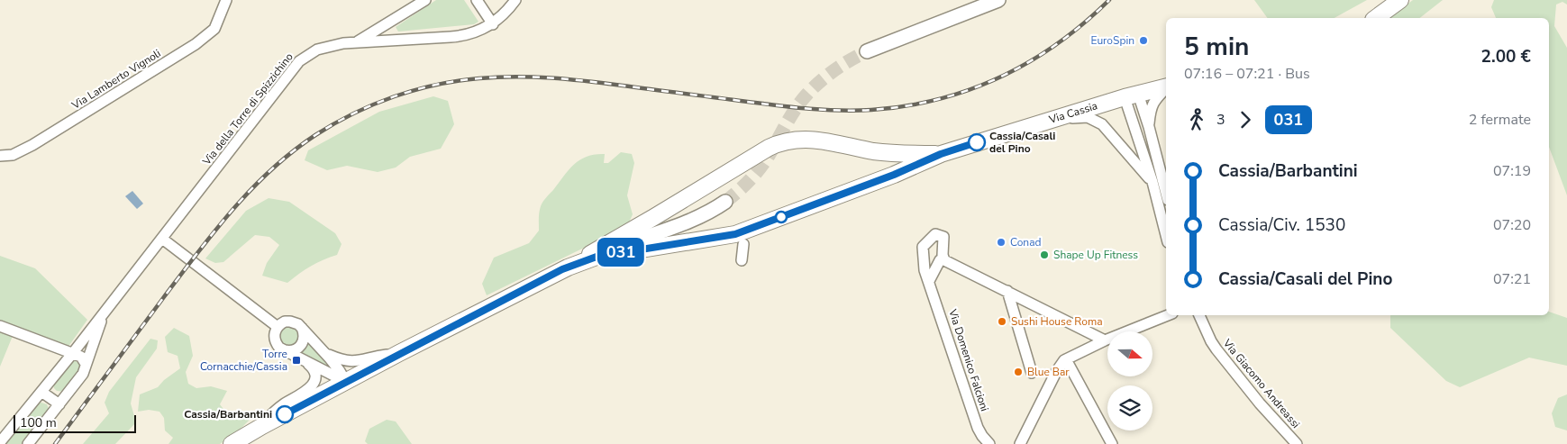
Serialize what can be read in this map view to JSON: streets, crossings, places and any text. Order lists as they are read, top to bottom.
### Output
{
  "streets": {
    "main road": ["Via Cassia"],
    "street": [
      "Via Lamberto Vignoli",
      "Via della Torre di Spizzichino",
      "Via Domenico Falcioni",
      "Via Giacomo Andreassi"
    ]
  },
  "places": {
    "other": [
      "EuroSpin",
      "Cassia/Casali del Pino",
      "Conad",
      "Shape Up Fitness",
      "Sushi House Roma",
      "Blue Bar",
      "Cassia/Barbantini"
    ],
    "transit": ["Torre Cornacchie/Cassia"]
  },
  "lines": ["bus line 031"],
  "scale_bar": "100 m",
  "north": "right",
  "page": {
    "on_map": "031",
    "heading": ["5 min", "07:16 – 07:21 · Bus", "2.00 €"],
    "legs": ["3", "031", "2 fermate"],
    "list": [
      {
        "name": "Cassia/Barbantini",
        "value": "07:19"
      },
      {
        "name": "Cassia/Civ. 1530",
        "value": "07:20"
      },
      {
        "name": "Cassia/Casali del Pino",
        "value": "07:21"
      }
    ],
    "scale": "100 m"
  }
}
